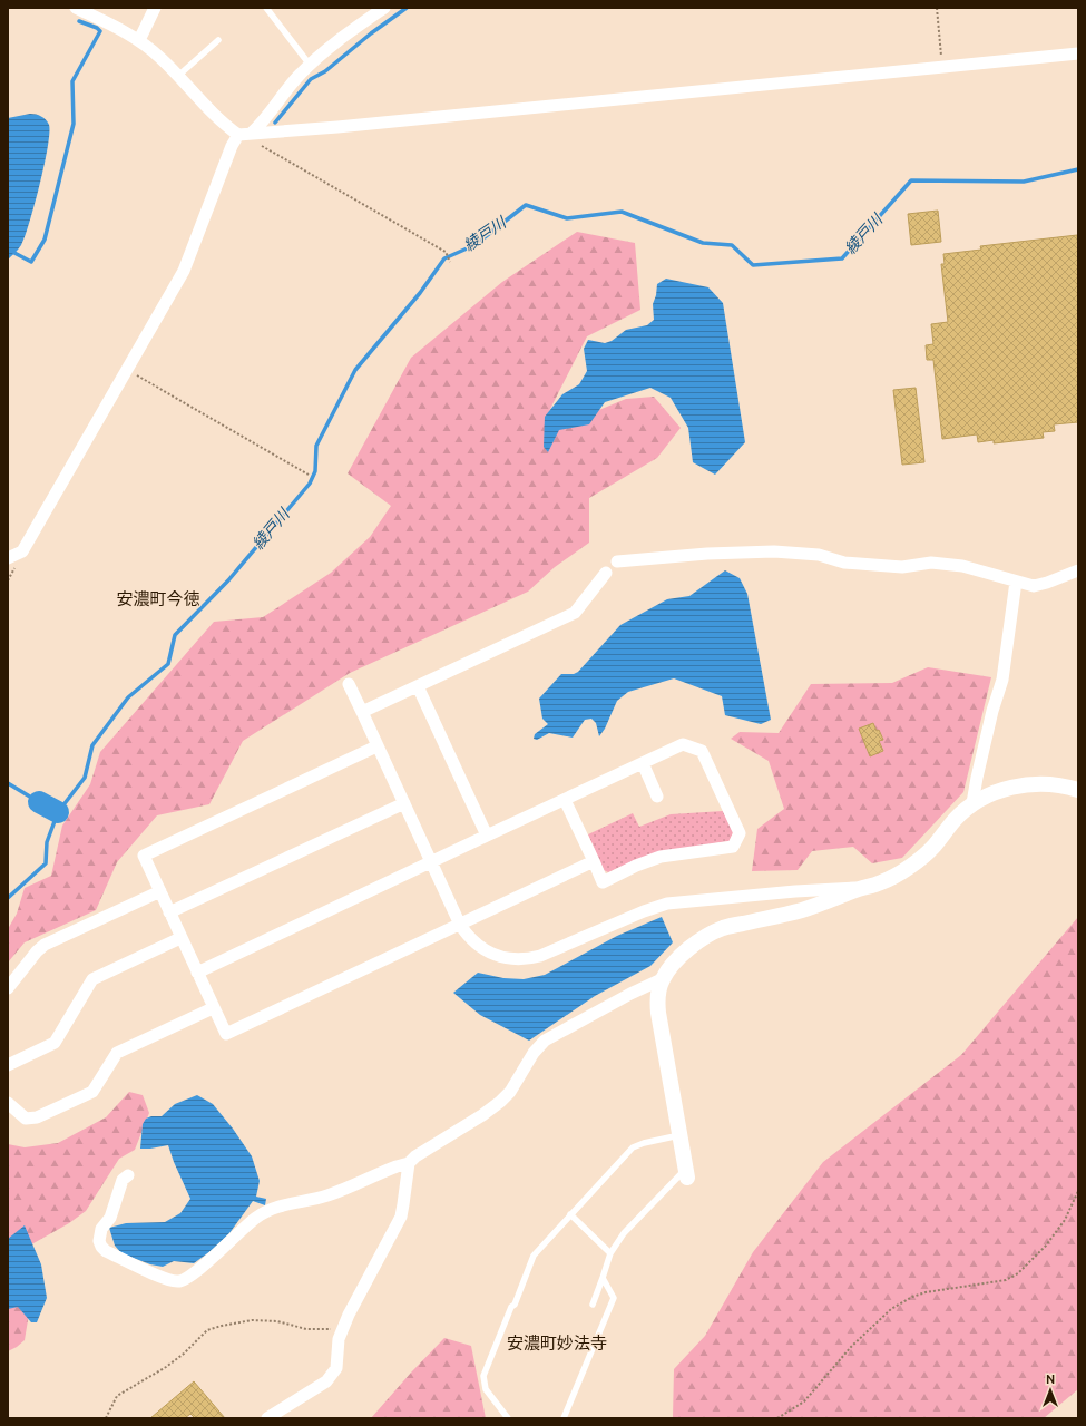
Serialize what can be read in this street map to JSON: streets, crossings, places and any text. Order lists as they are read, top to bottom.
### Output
{
  "districts": ["安濃町今徳", "安濃町妙法寺"],
  "water": ["綾戸川"],
  "north": "top"
}
